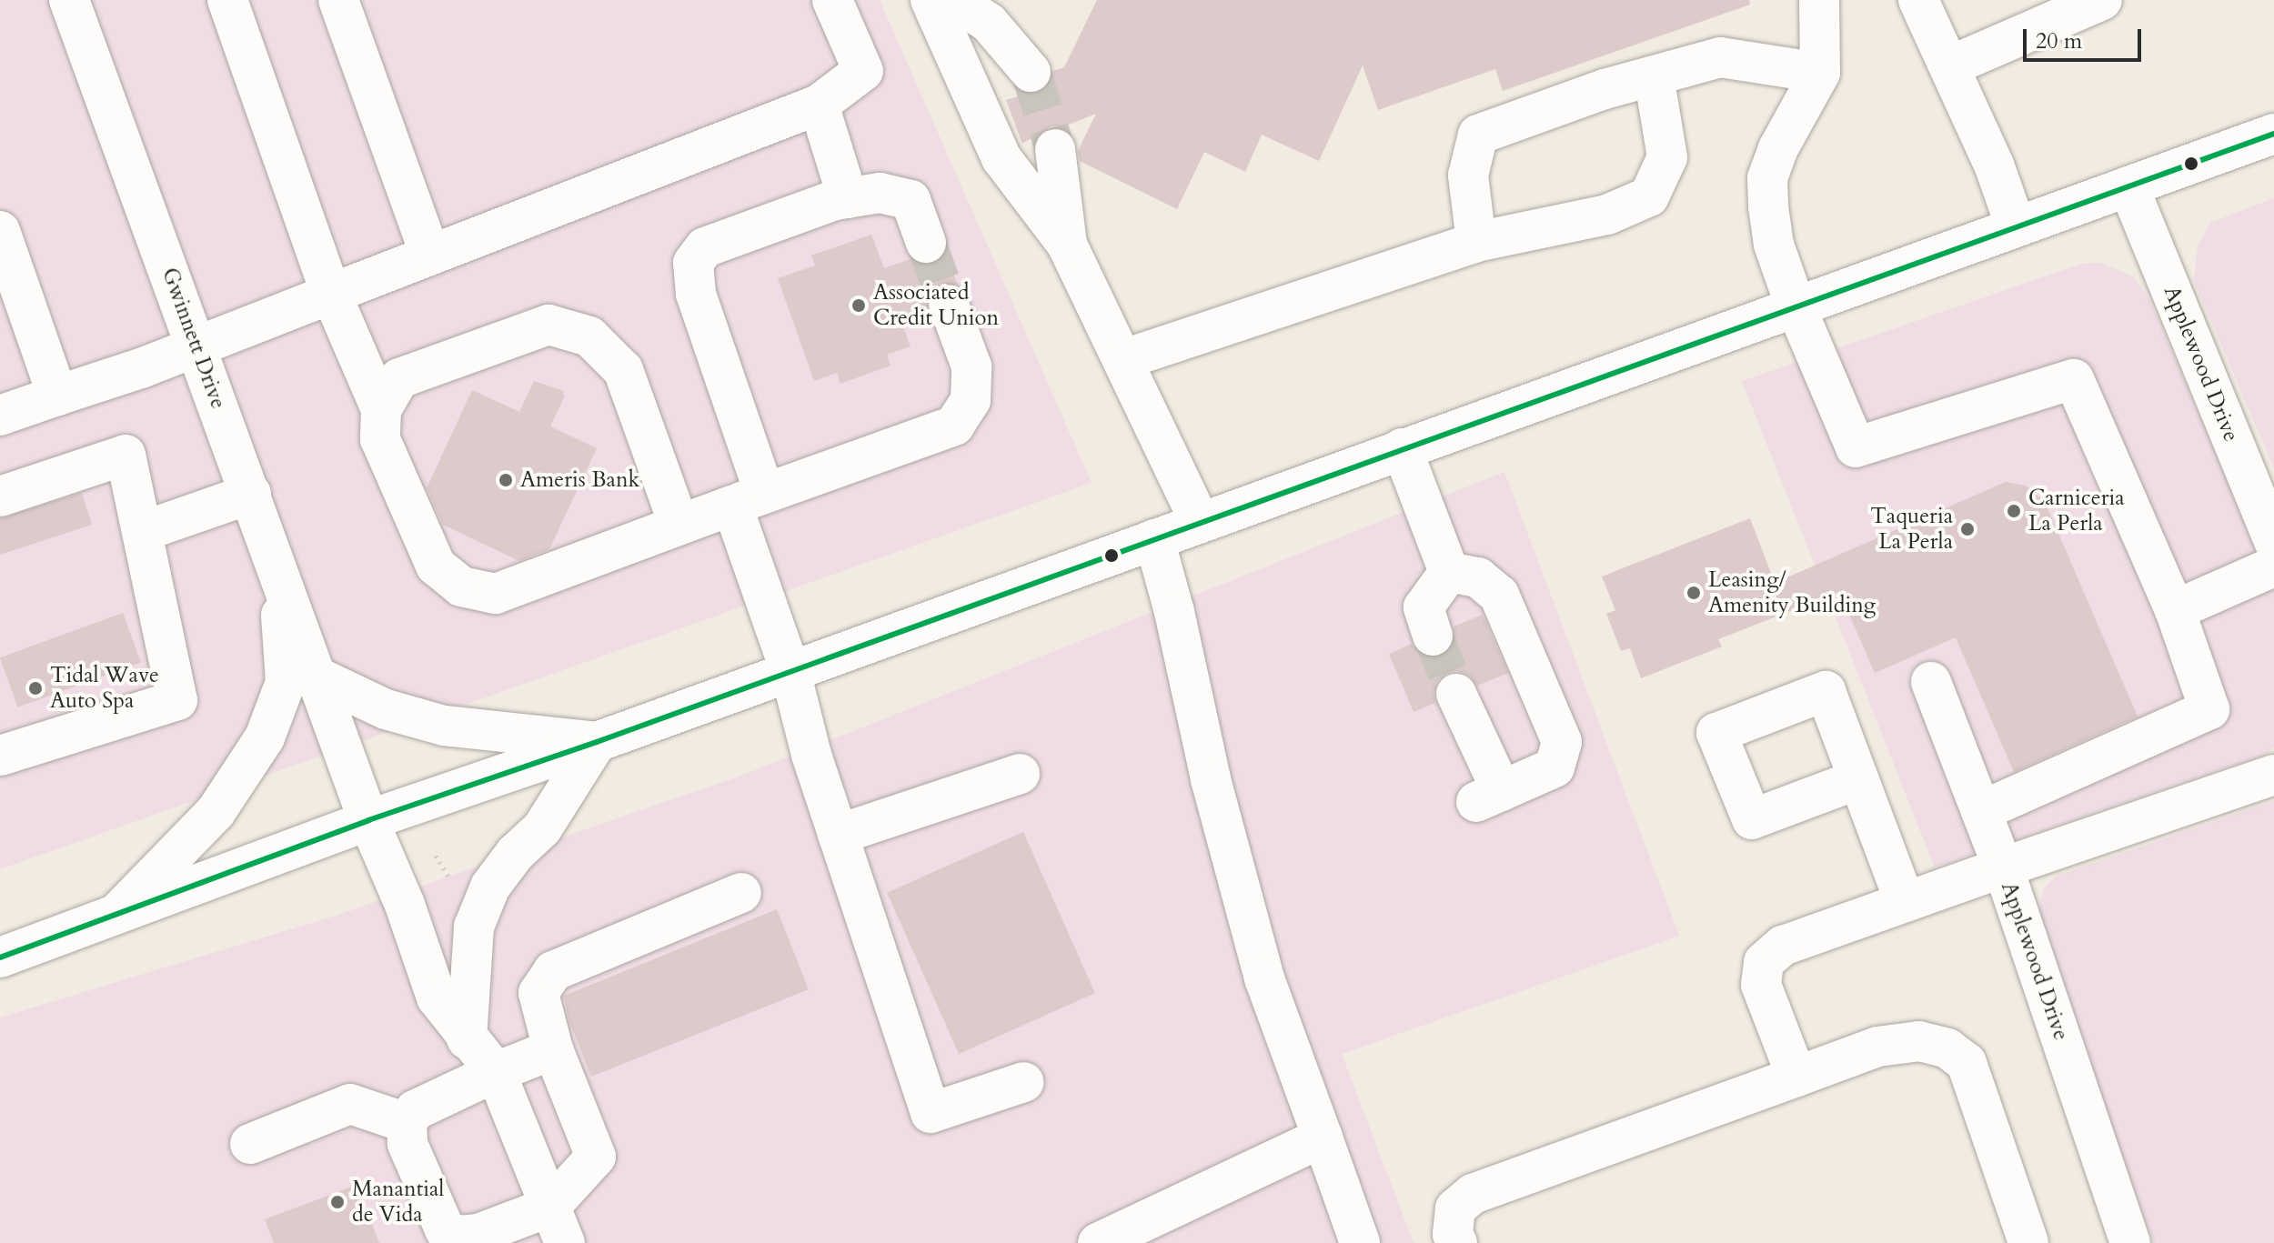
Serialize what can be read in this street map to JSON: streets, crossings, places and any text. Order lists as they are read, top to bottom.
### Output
{
  "streets": {
    "street": ["Gwinnett Drive", "Applewood Drive"]
  },
  "places": [
    "Associated Credit Union",
    "Ameris Bank",
    "Carniceria La Perla",
    "Taqueria La Perla",
    "Leasing/ Amenity Building",
    "Tidal Wave Auto Spa",
    "Manantial de Vida"
  ],
  "scale_bar": "20 m"
}
